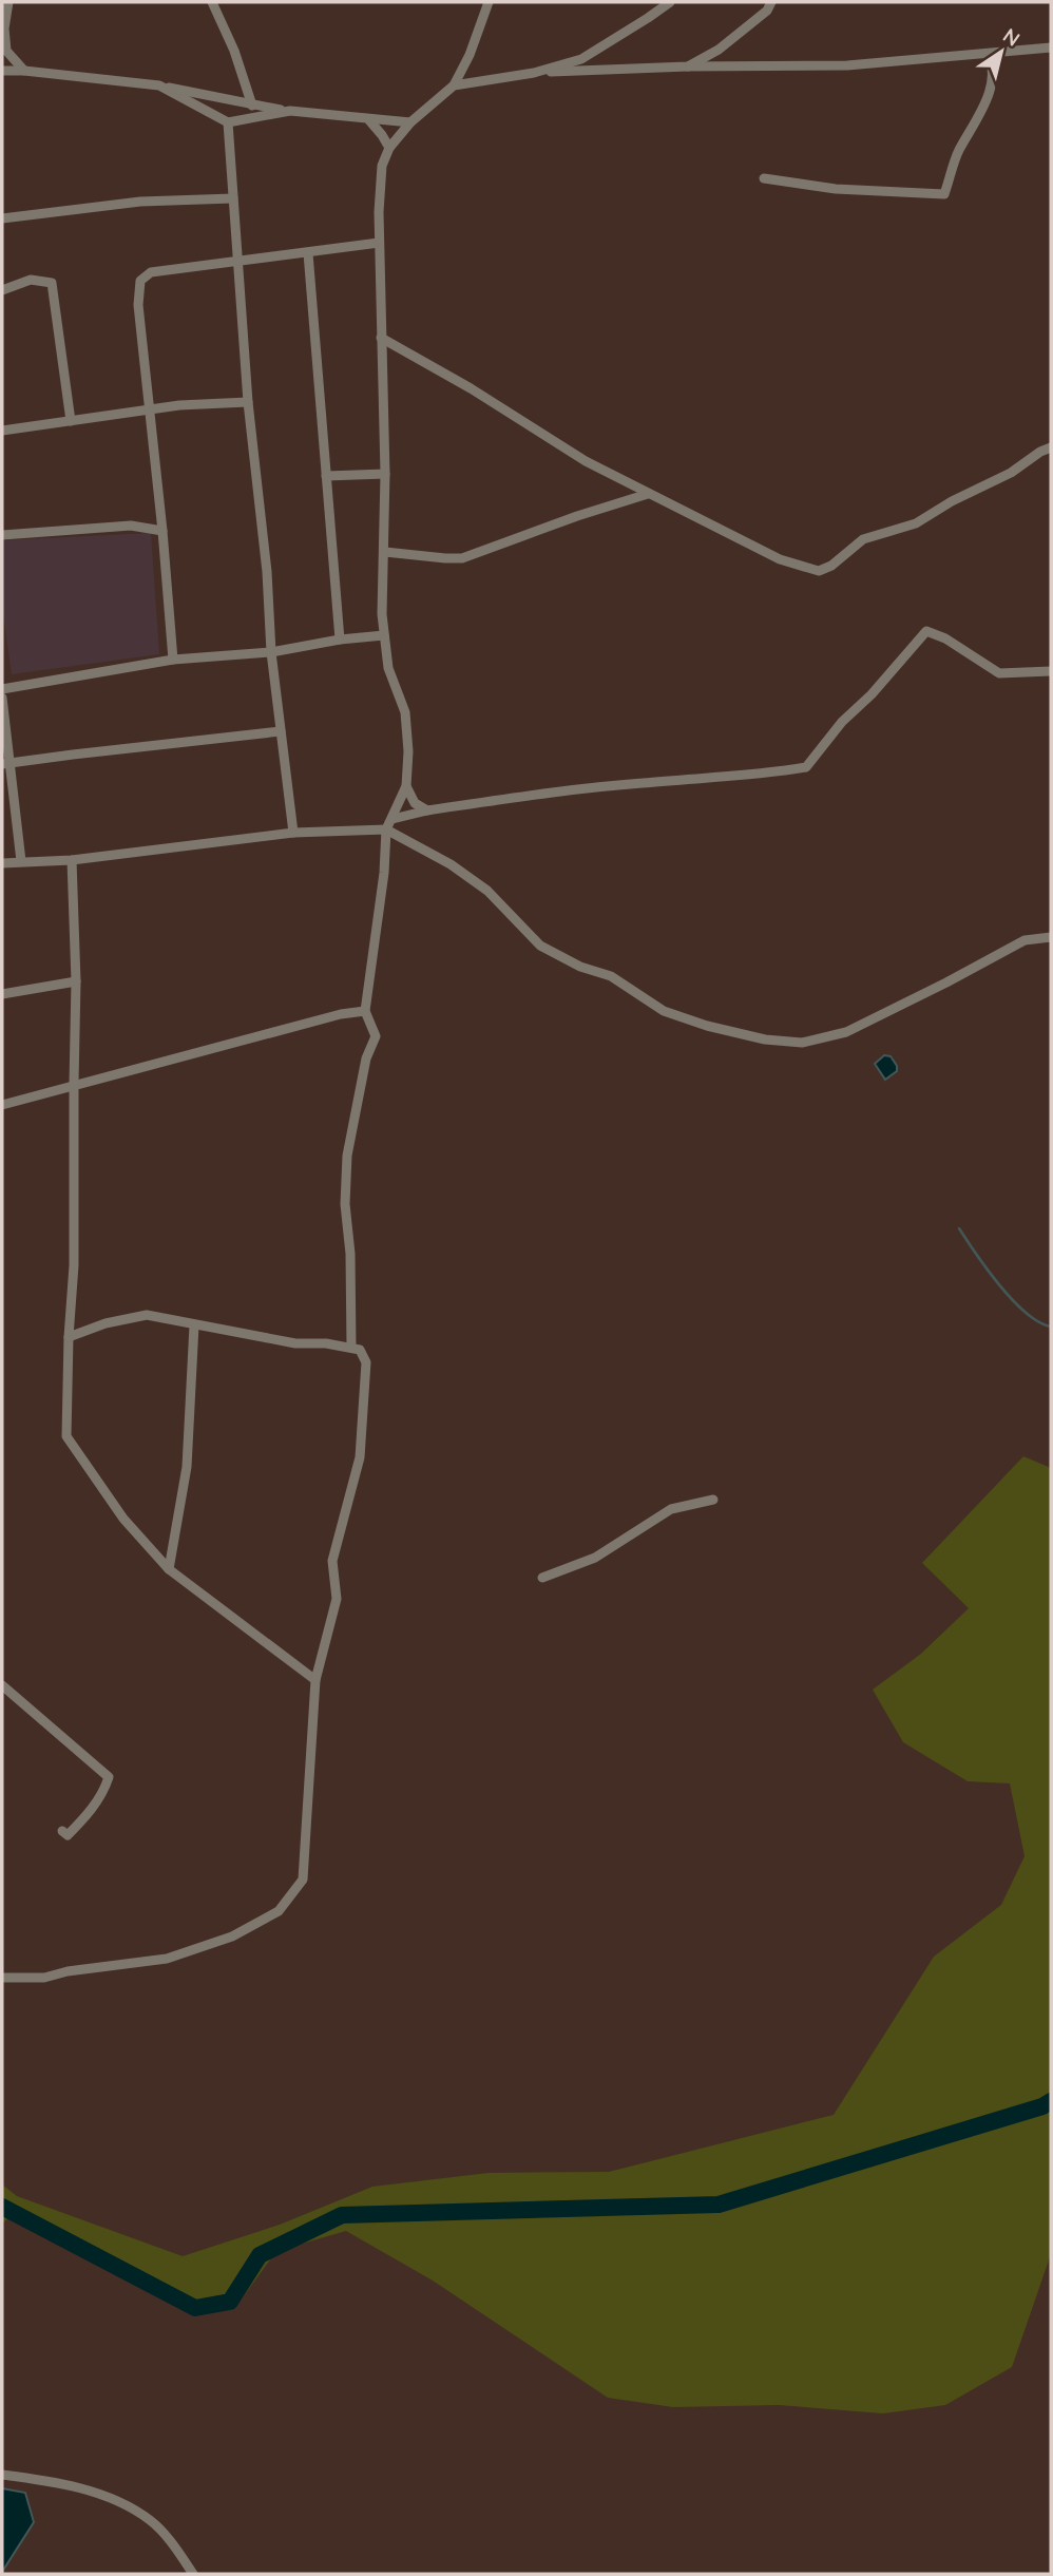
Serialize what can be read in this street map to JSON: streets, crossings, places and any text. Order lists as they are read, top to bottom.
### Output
{
  "north": "top right"
}
